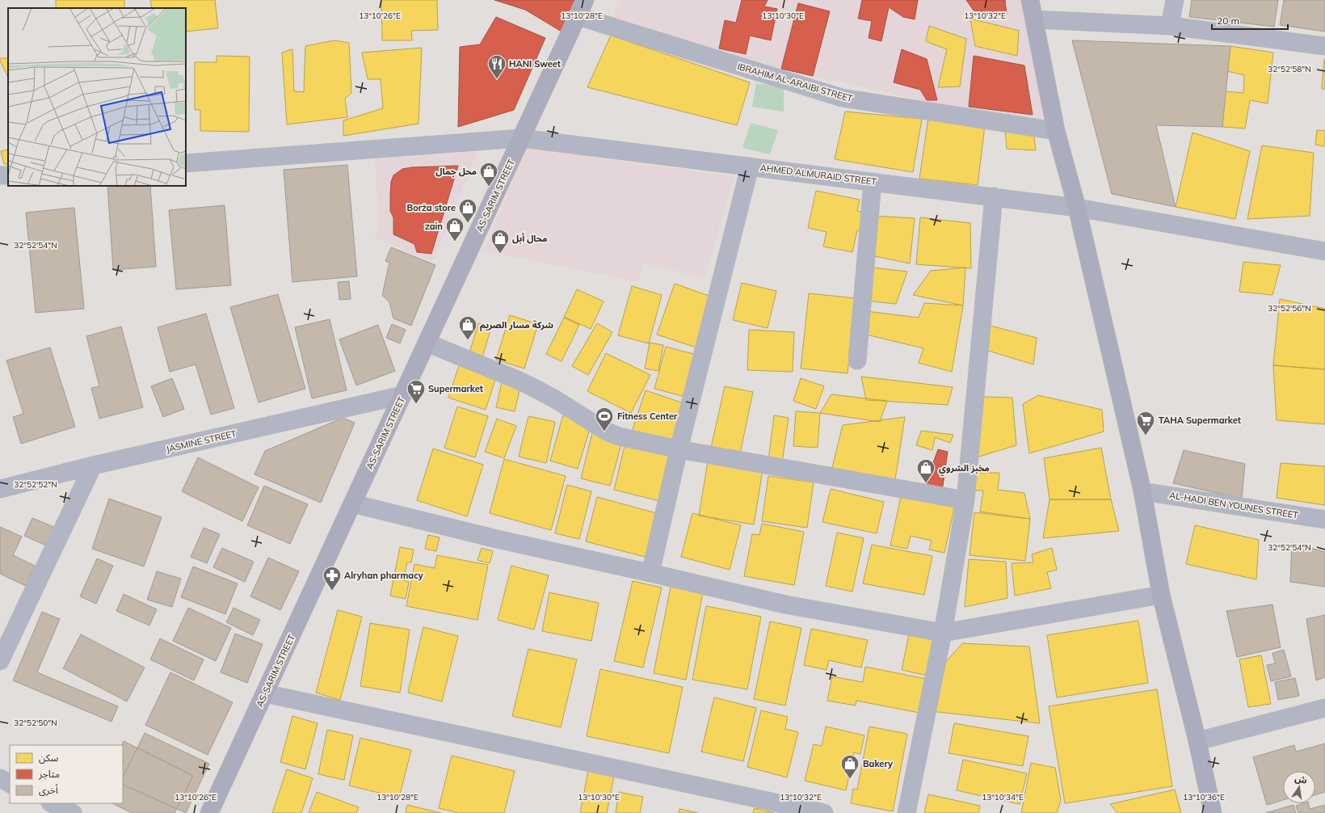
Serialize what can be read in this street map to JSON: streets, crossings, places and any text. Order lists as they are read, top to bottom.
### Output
{
  "streets": {
    "street": [
      "IBRAHIM AL-ARAIBI STREET",
      "AHMED ALMURAID STREET",
      "AS-SARIM STREET",
      "JASMINE STREET",
      "AL-HADI BEN YOUNES STREET"
    ]
  },
  "crossings": [
    ["IBRAHIM AL-ARAIBI STREET", "AS-SARIM STREET"],
    ["AHMED ALMURAID STREET", "AS-SARIM STREET"],
    ["AS-SARIM STREET", "JASMINE STREET"]
  ],
  "places": {
    "restaurant": ["HANI Sweet"],
    "shop": [
      "محل جمال",
      "Borża store",
      "zain",
      "محال أبل",
      "شركة مسار الصريم",
      "مخبز الشروي",
      "Bakery"
    ],
    "supermarket": ["Supermarket", "TAHA Supermarket"],
    "sports": ["Fitness Center"],
    "pharmacy": ["Alryhan pharmacy"]
  },
  "legend": ["سكن", "متاجر", "أخرى"],
  "scale_bar": "20 m",
  "north": "top",
  "coordinates": [
    "13°10'26\"E",
    "13°10'28\"E",
    "13°10'30\"E",
    "13°10'32\"E",
    "32°52'58\"N",
    "32°52'54\"N",
    "32°52'56\"N",
    "32°52'52\"N",
    "32°52'50\"N",
    "13°10'34\"E",
    "13°10'36\"E"
  ]
}
